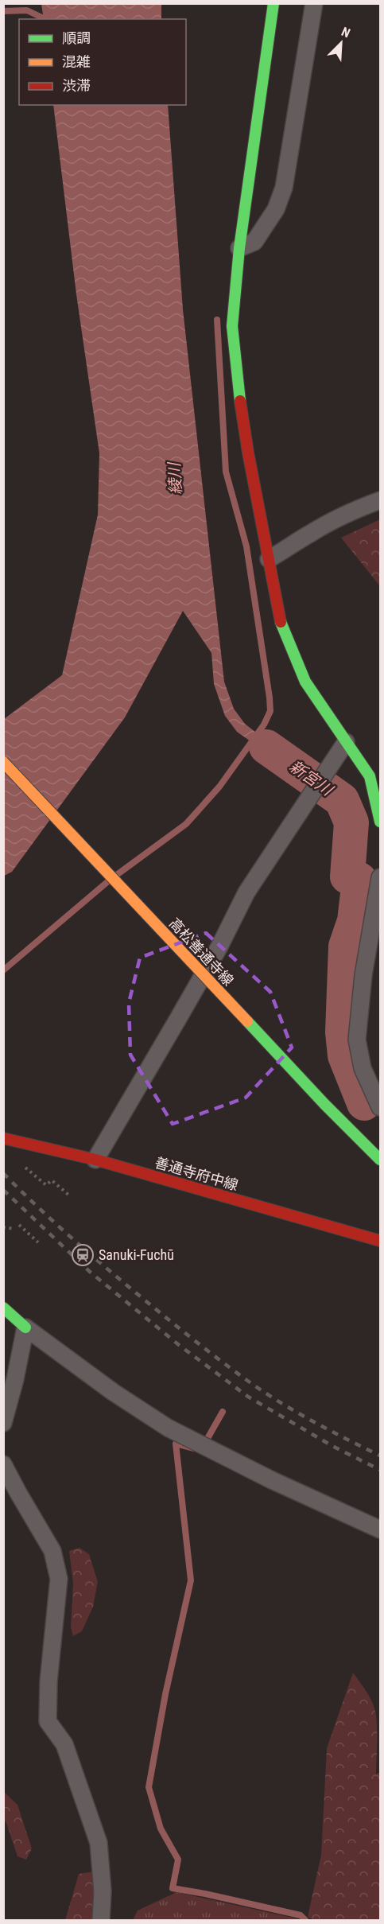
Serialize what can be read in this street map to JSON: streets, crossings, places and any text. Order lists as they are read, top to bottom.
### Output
{
  "streets": {
    "main road": ["高松善通寺線", "善通寺府中線"]
  },
  "water": ["綾川", "新宮川"],
  "places": {
    "station": ["Sanuki-Fuchū"]
  },
  "legend": ["順調", "混雑", "渋滞"],
  "north": "top right"
}
